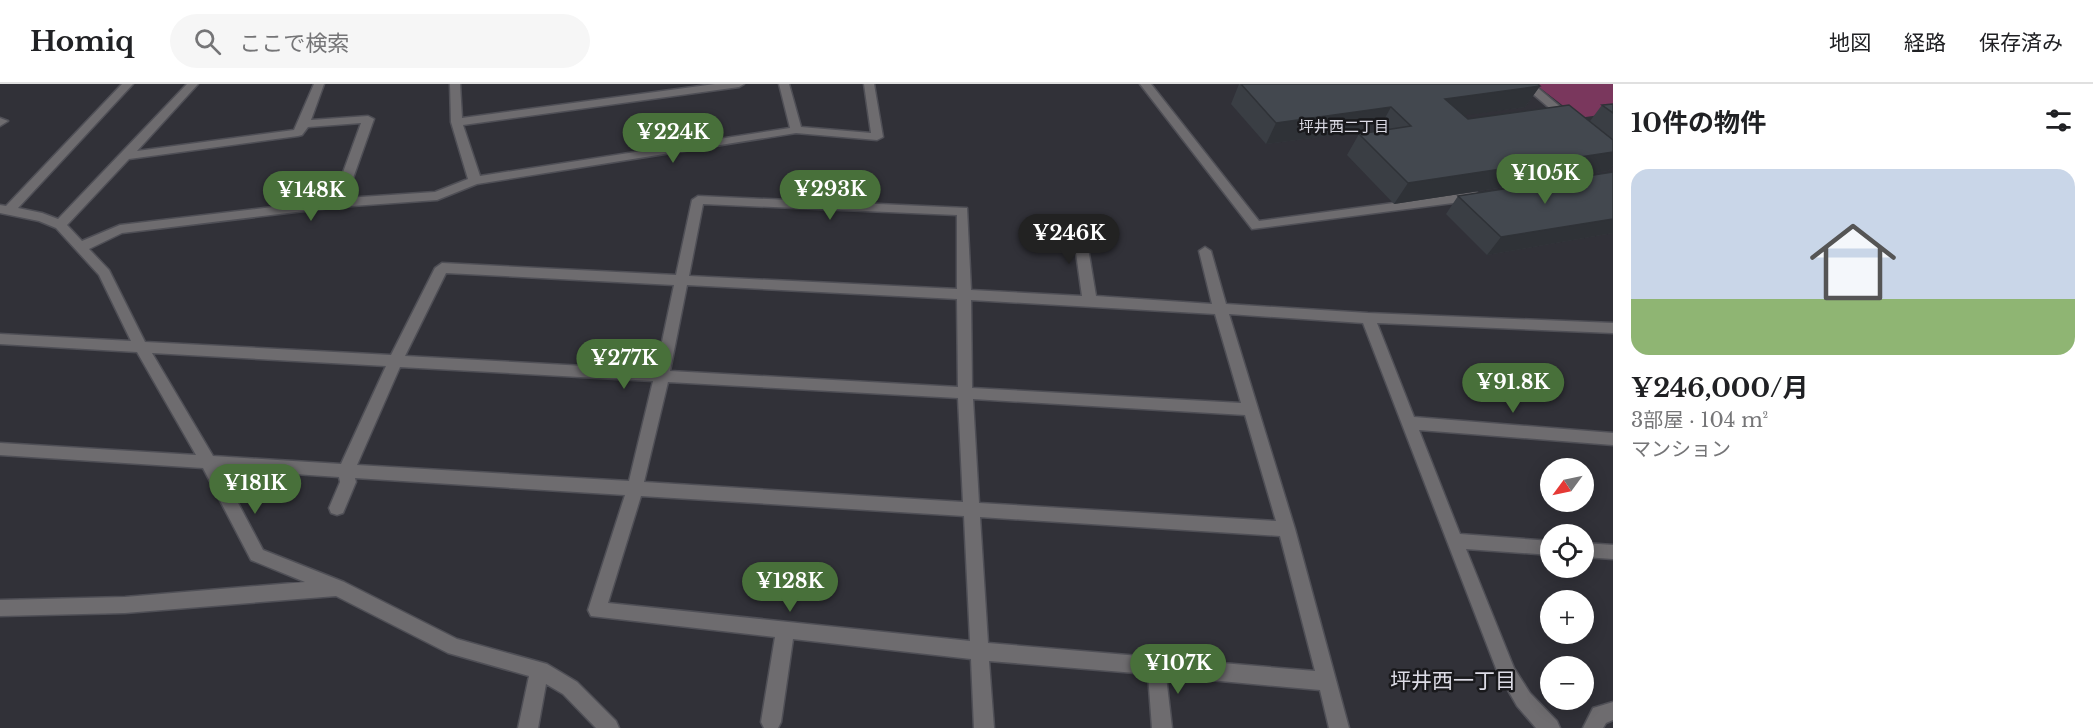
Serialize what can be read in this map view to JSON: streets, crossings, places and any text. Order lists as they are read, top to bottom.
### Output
{
  "districts": ["坪井西二丁目", "坪井西一丁目"],
  "north": "bottom left",
  "page": {
    "header": "Homiq",
    "search": "ここで検索",
    "nav": ["地図", "経路", "保存済み"],
    "heading": "10件の物件",
    "price": [
      "¥224K",
      "¥105K",
      "¥293K",
      "¥148K",
      "¥246K",
      "¥277K",
      "¥91.8K",
      "¥181K",
      "¥128K",
      "¥107K"
    ],
    "list": [
      {
        "name": "¥246,000/月",
        "note": "3部屋 · 104 m² · マンション"
      }
    ],
    "map_buttons": ["+", "−"]
  }
}
